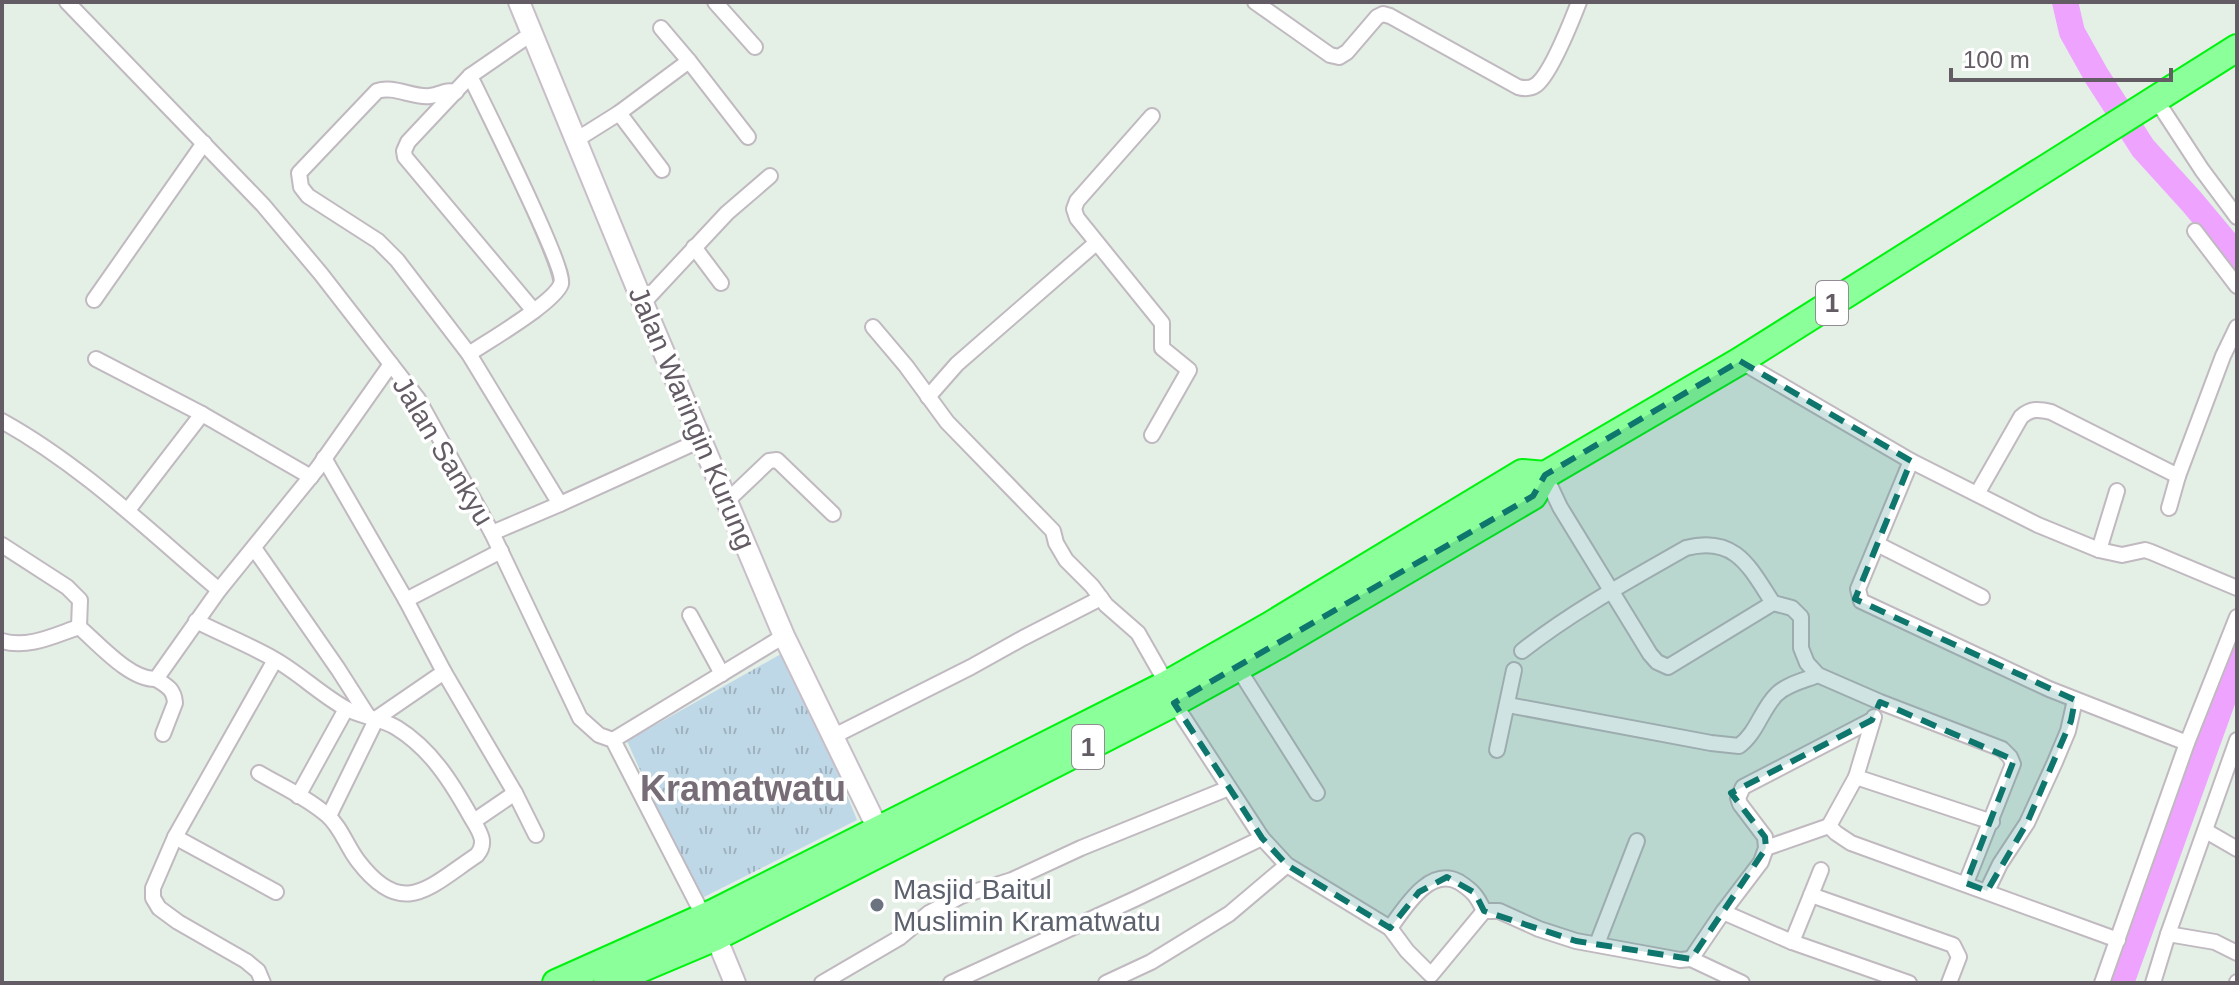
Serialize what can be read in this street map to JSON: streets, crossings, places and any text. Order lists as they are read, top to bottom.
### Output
{
  "streets": {
    "highway": ["1"],
    "street": ["Jalan Waringin Kurung", "Jalan Sankyu"]
  },
  "crossings": [
    ["1", "Jalan Waringin Kurung"],
    ["1", "Jalan Sankyu"]
  ],
  "districts": ["Kramatwatu"],
  "places": ["Masjid Baitul Muslimin Kramatwatu"],
  "scale_bar": "100 m"
}
